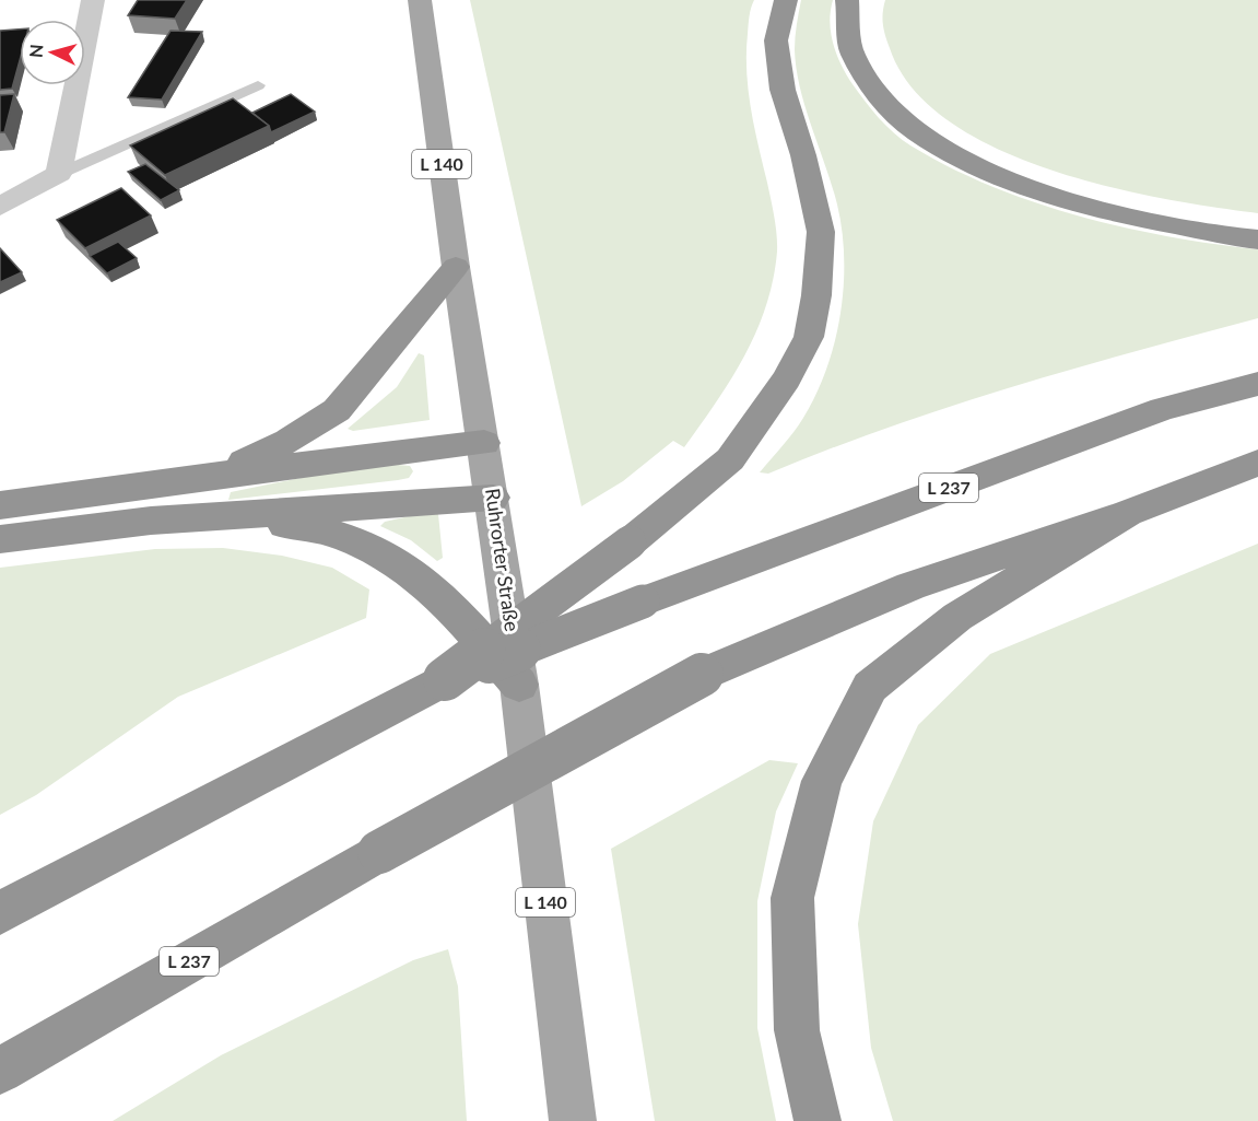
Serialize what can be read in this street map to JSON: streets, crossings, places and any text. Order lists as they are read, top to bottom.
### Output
{
  "streets": {
    "highway": ["L 237"],
    "main road": ["L 140", "Ruhrorter Straße"]
  },
  "north": "left"
}
